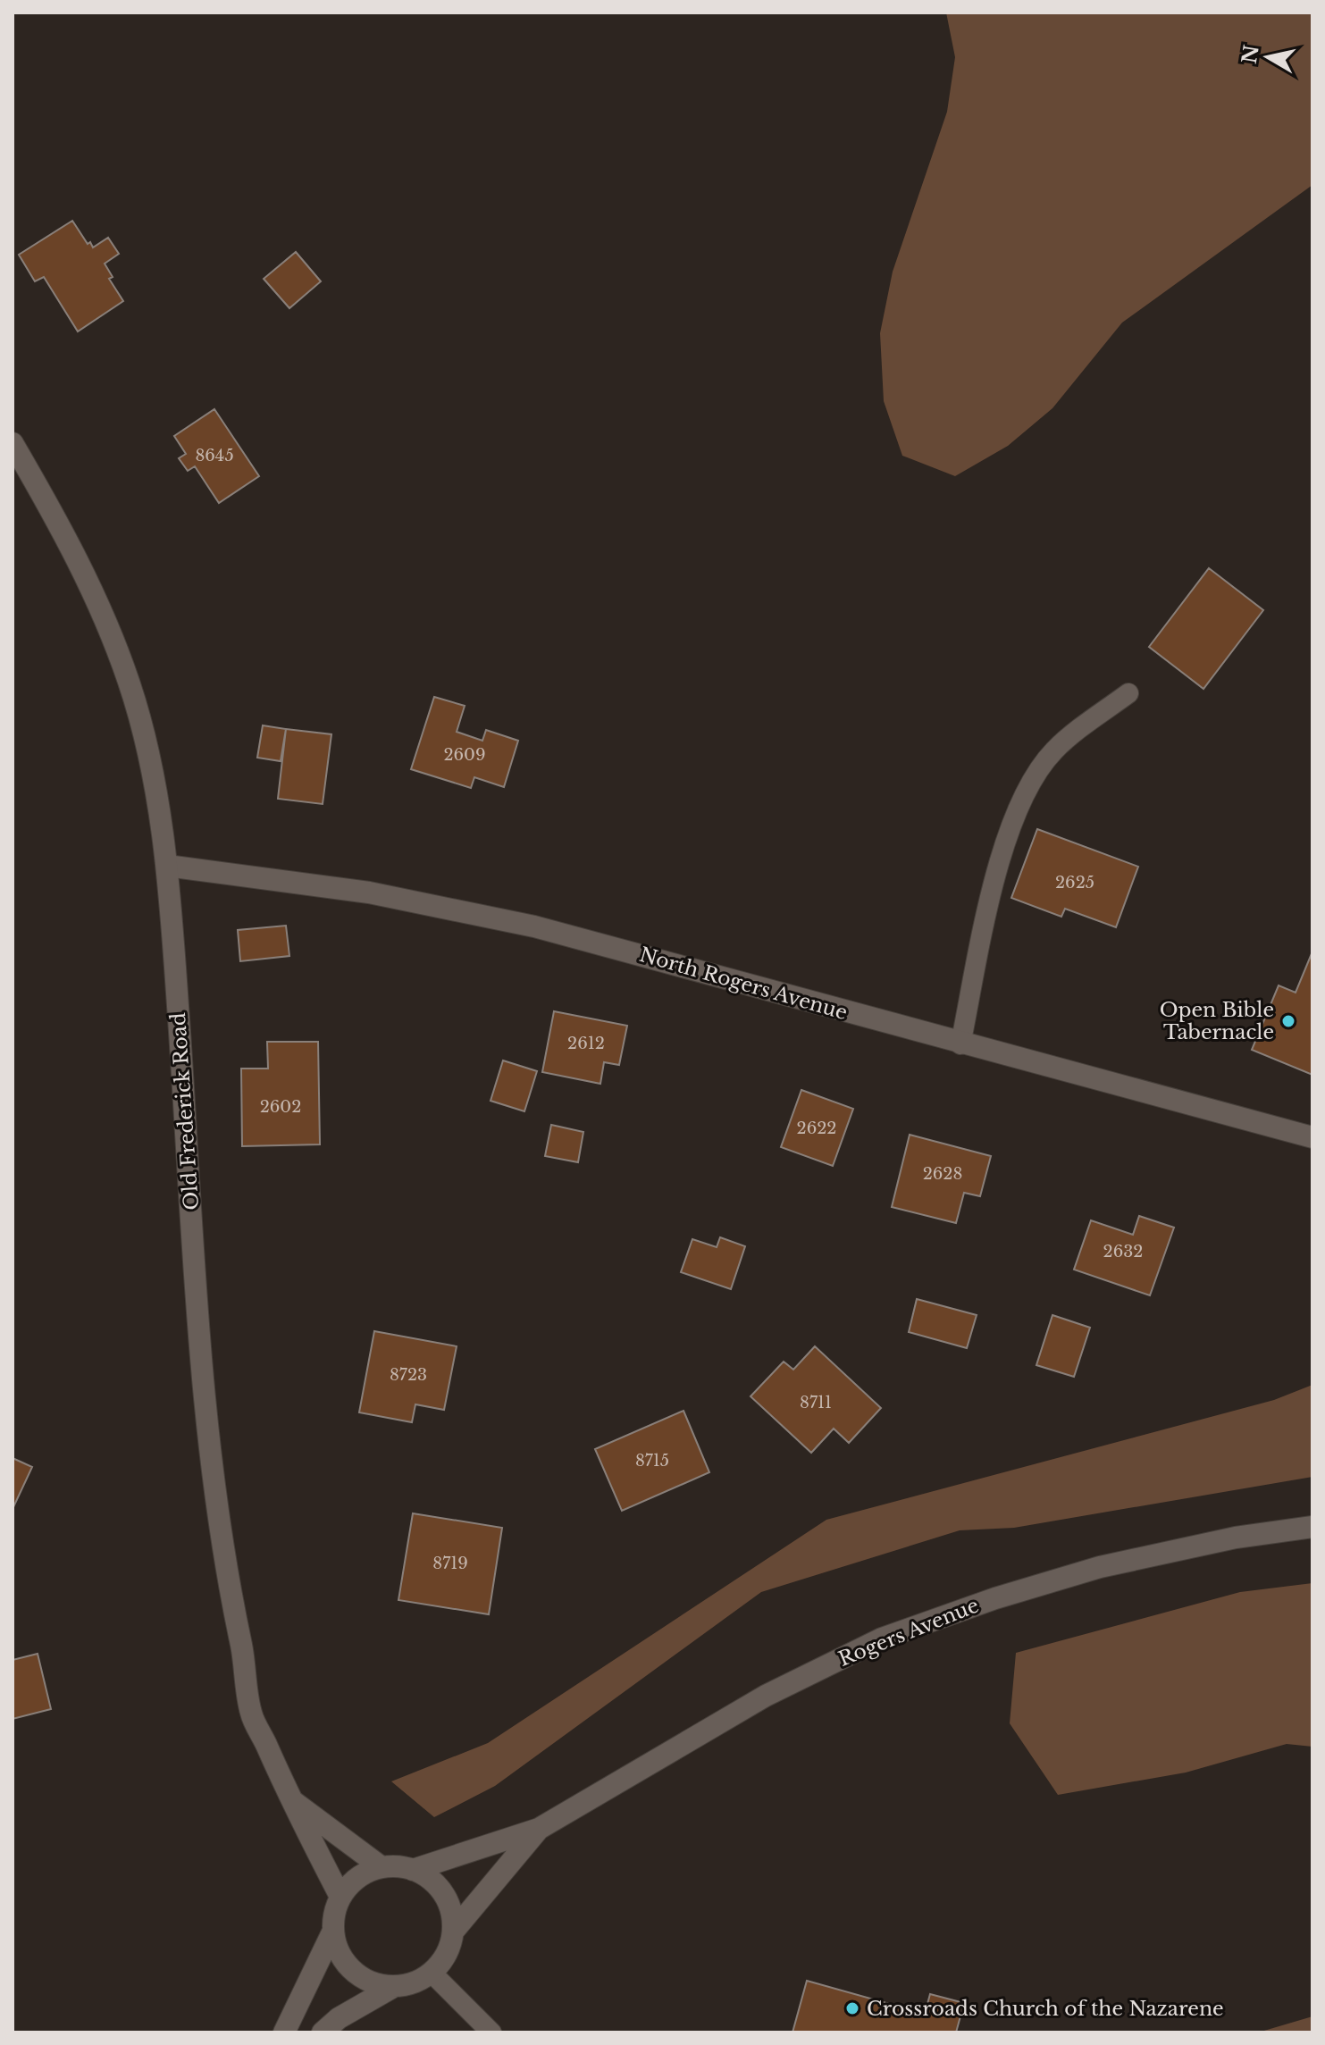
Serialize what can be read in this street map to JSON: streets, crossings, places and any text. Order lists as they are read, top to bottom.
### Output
{
  "streets": {
    "street": ["North Rogers Avenue", "Old Frederick Road", "Rogers Avenue"]
  },
  "crossings": [
    ["North Rogers Avenue", "Old Frederick Road"],
    ["Old Frederick Road", "Rogers Avenue"]
  ],
  "places": ["Open Bible Tabernacle", "Crossroads Church of the Nazarene"],
  "house_numbers": [
    "8645",
    "2609",
    "2625",
    "2612",
    "2602",
    "2622",
    "2628",
    "2632",
    "8723",
    "8711",
    "8715",
    "8719"
  ],
  "north": "left"
}
